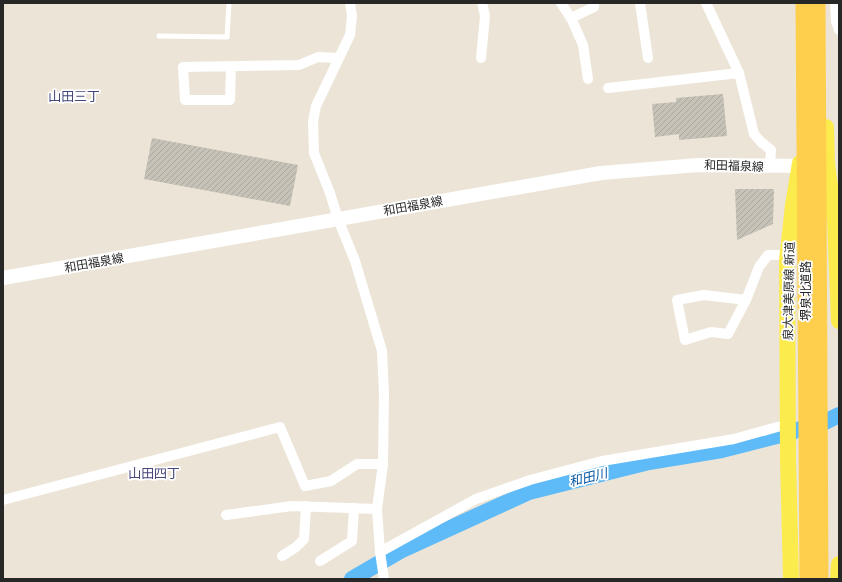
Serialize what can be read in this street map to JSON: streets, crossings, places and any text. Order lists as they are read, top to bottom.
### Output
{
  "streets": {
    "highway": ["堺泉北道路"],
    "main road": ["和田福泉線", "泉大津美原線 新道"]
  },
  "districts": ["山田三丁", "山田四丁"],
  "water": ["和田川"]
}
